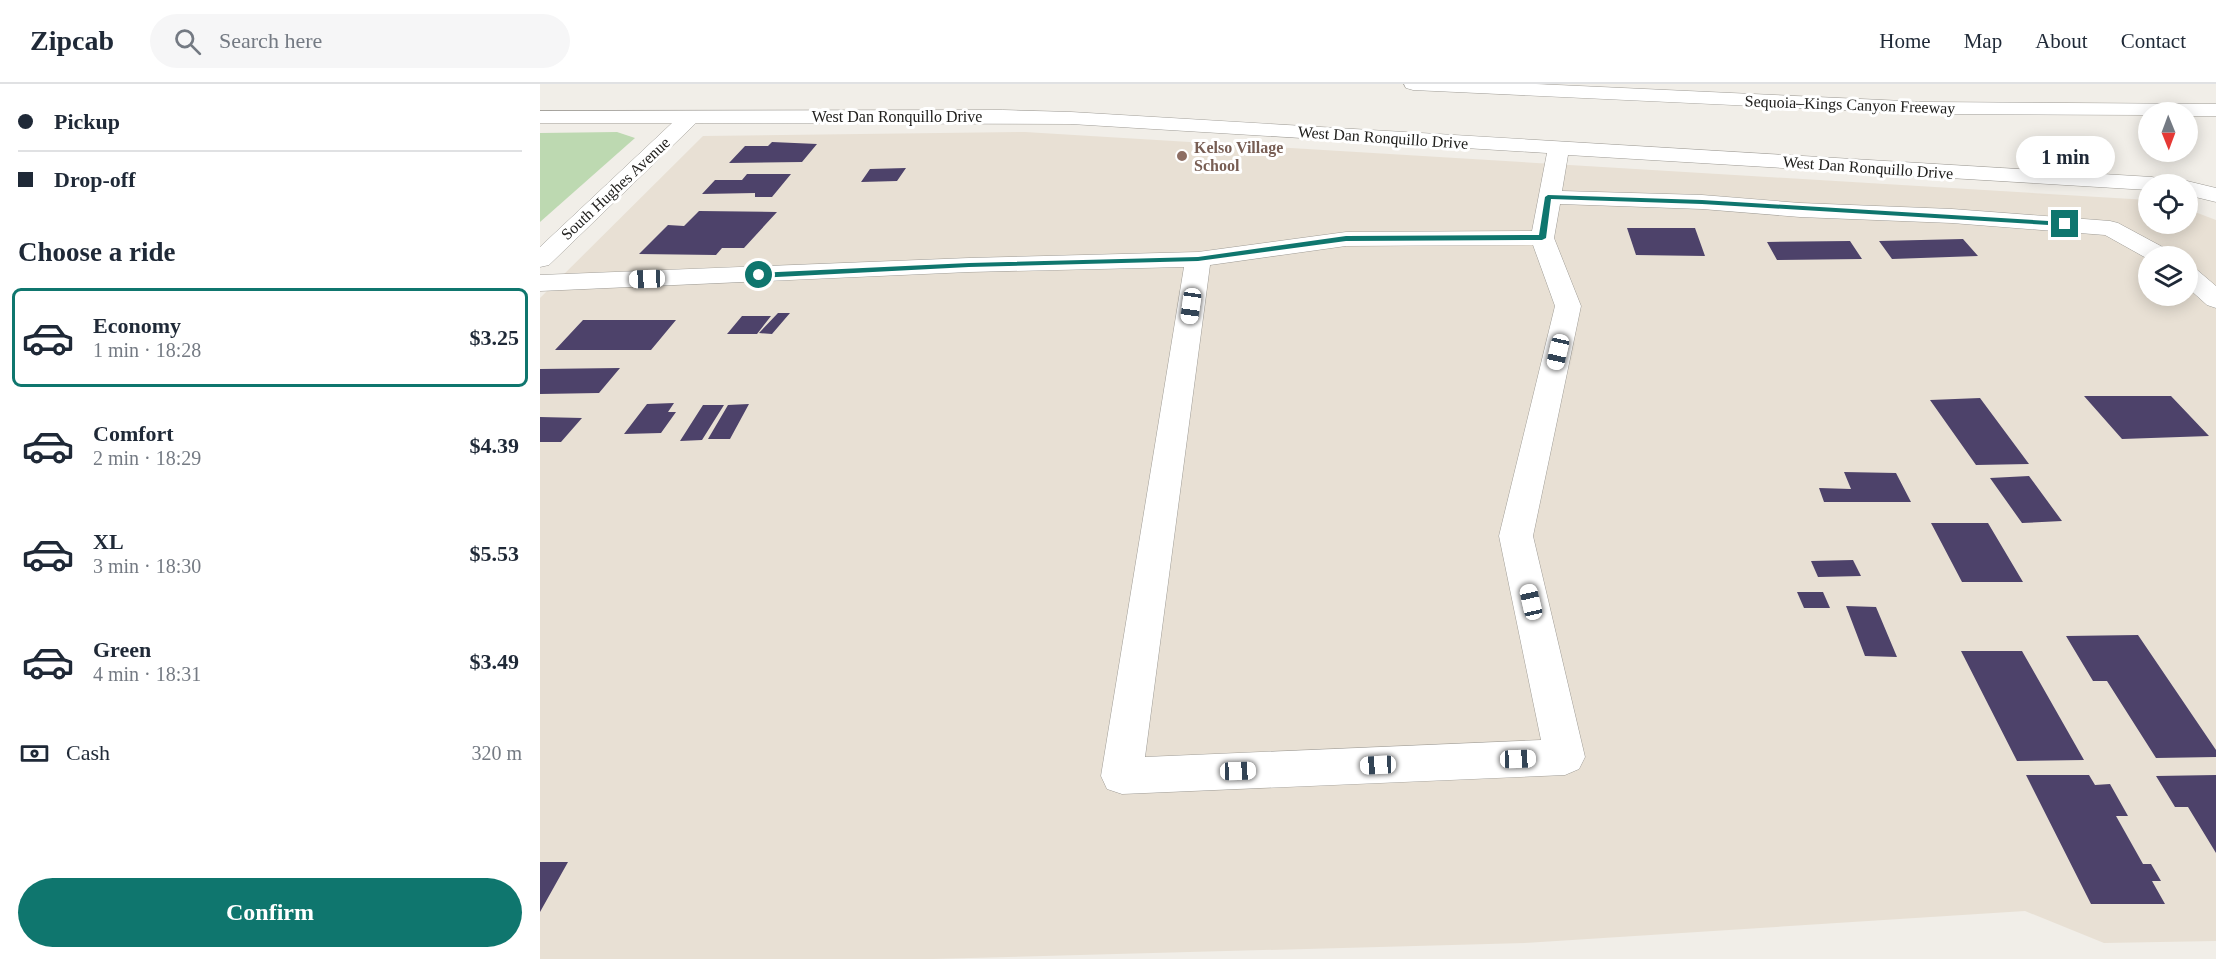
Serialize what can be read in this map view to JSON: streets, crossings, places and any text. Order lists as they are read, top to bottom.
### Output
{
  "streets": {
    "main road": ["Sequoia–Kings Canyon Freeway", "West Dan Ronquillo Drive", "South Hughes Avenue"]
  },
  "crossings": [
    ["West Dan Ronquillo Drive", "South Hughes Avenue"]
  ],
  "places": ["Kelso Village School"],
  "north": "bottom",
  "page": {
    "header": "Zipcab",
    "search": "Search here",
    "nav": [
      "Home",
      "Map",
      "About",
      "Contact"
    ],
    "banner": ["Pickup", "Drop-off"],
    "bubble": "1 min",
    "heading": "Choose a ride",
    "list": [
      {
        "name": "Economy",
        "note": "1 min · 18:28",
        "value": "$3.25"
      },
      {
        "name": "Comfort",
        "note": "2 min · 18:29",
        "value": "$4.39"
      },
      {
        "name": "XL",
        "note": "3 min · 18:30",
        "value": "$5.53"
      },
      {
        "name": "Green",
        "note": "4 min · 18:31",
        "value": "$3.49"
      }
    ],
    "pay": ["Cash", "320 m"],
    "buttons": "Confirm"
  }
}
